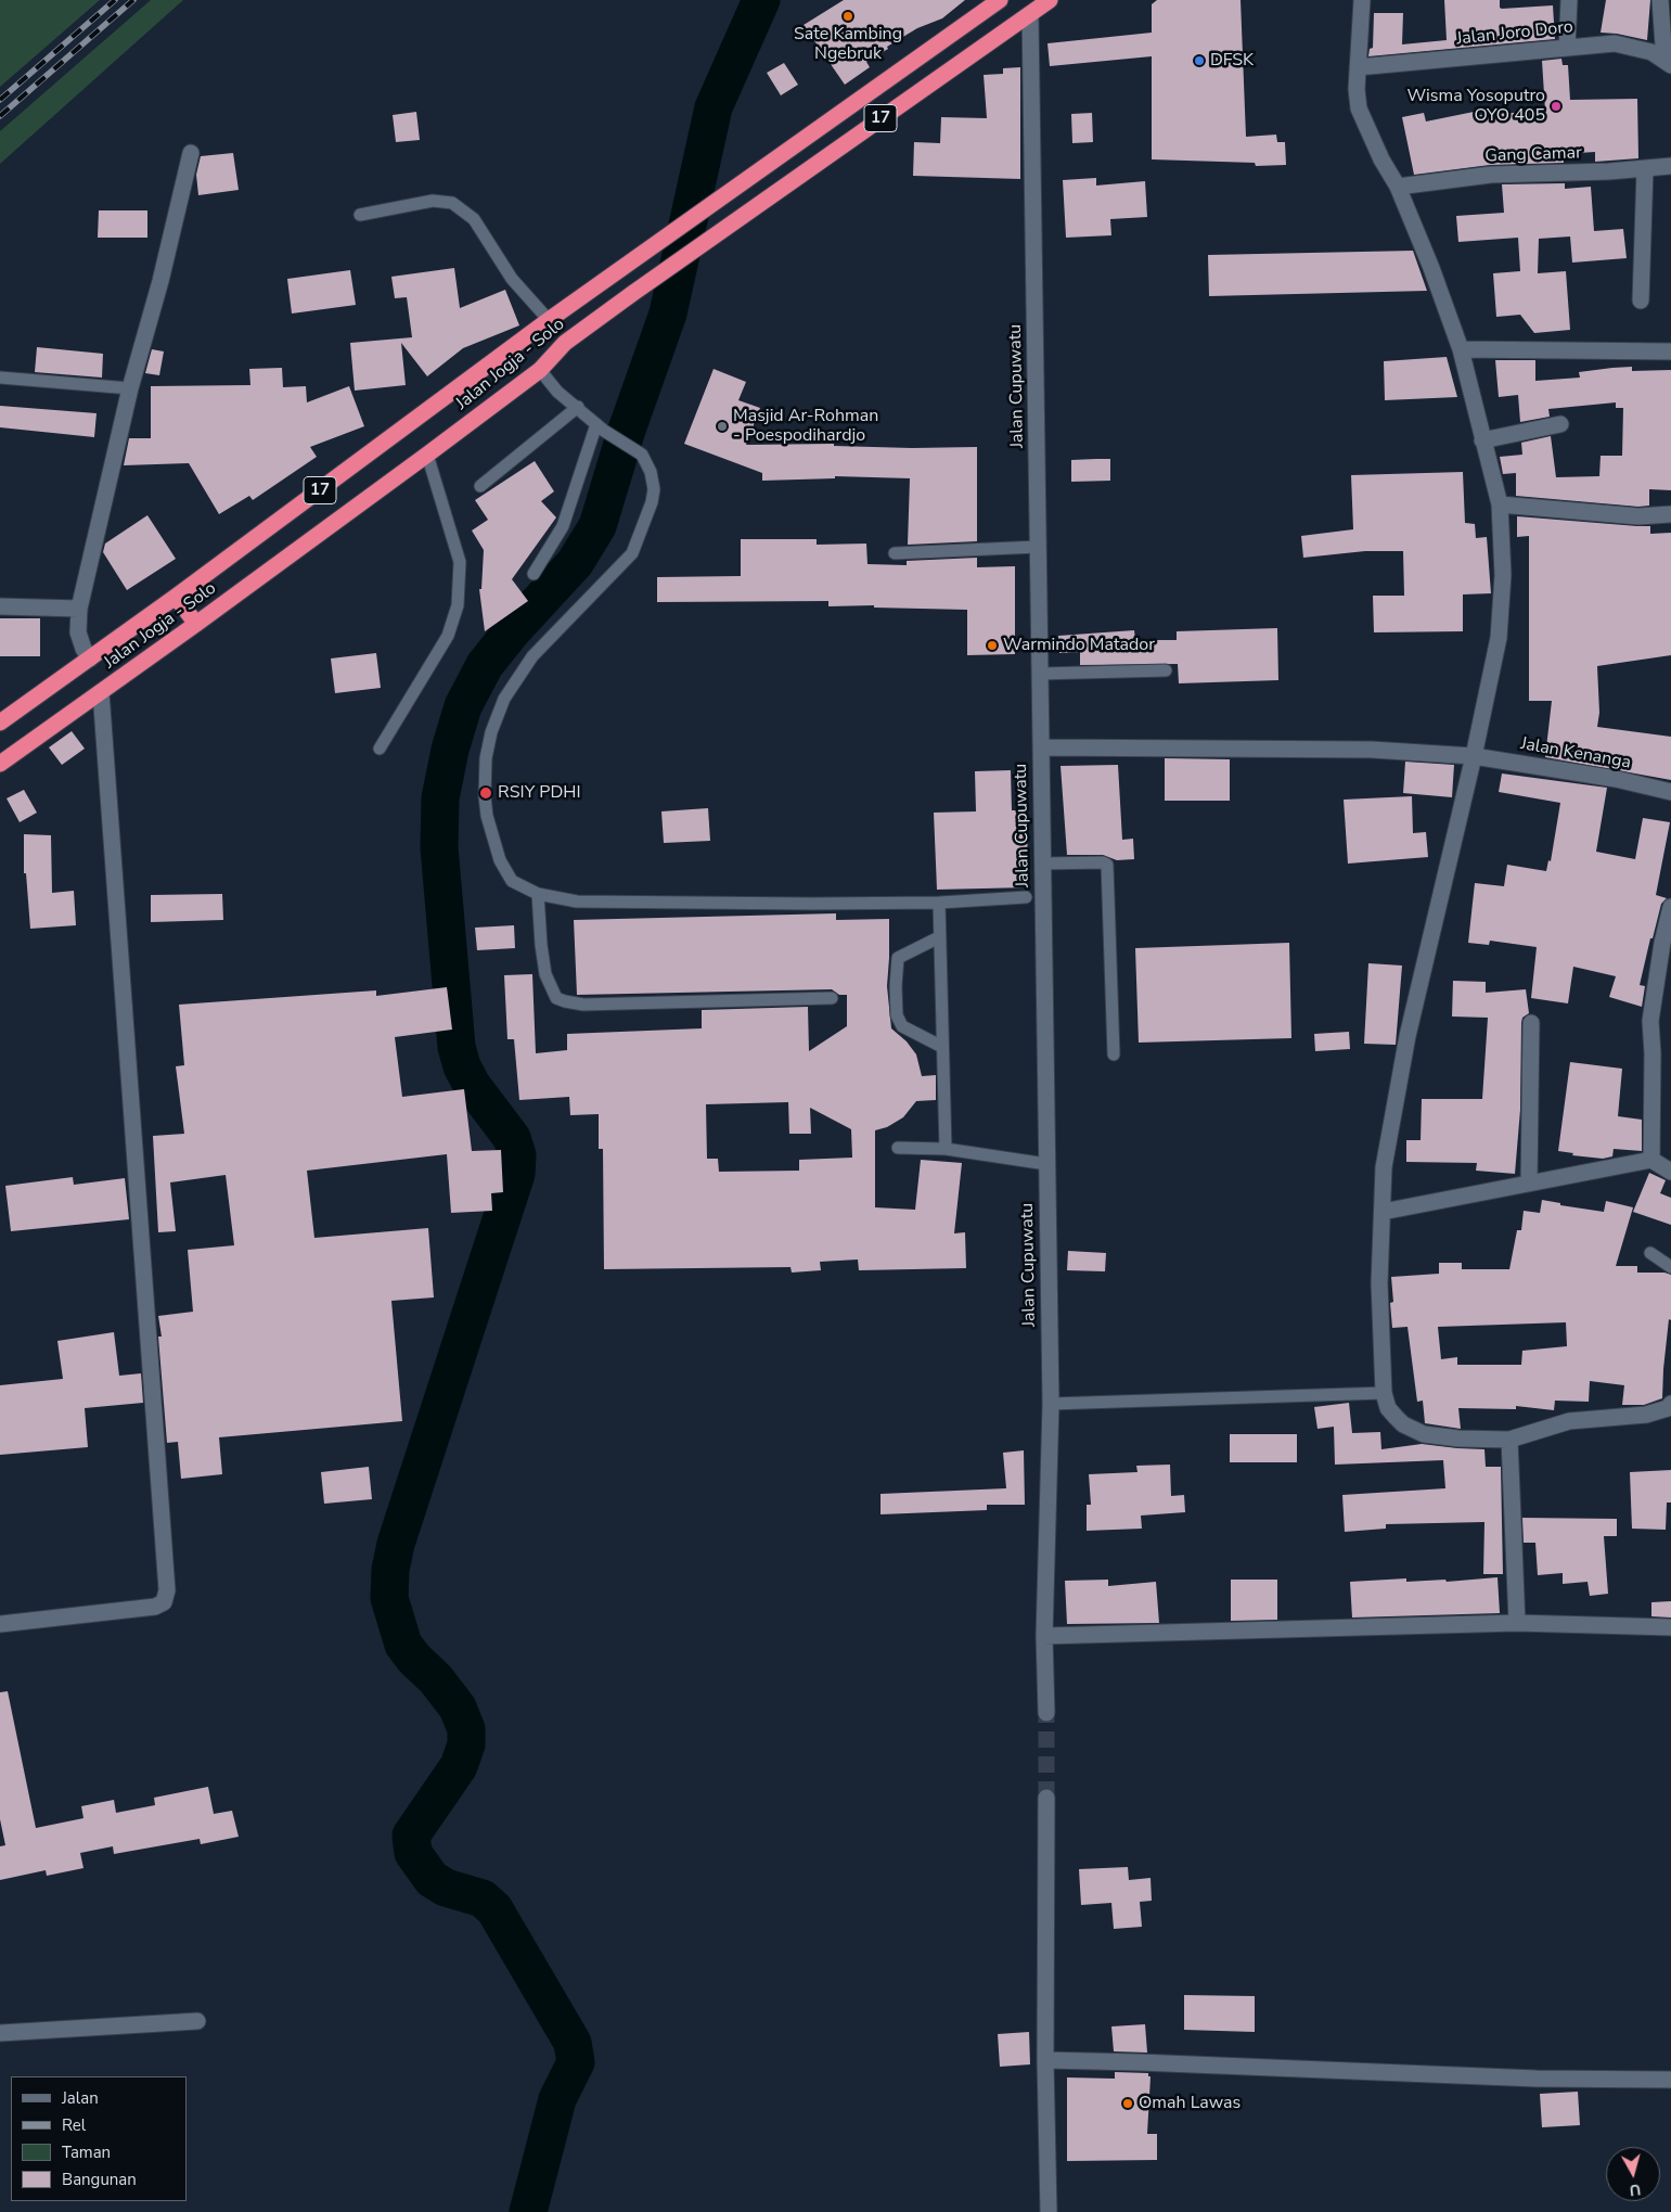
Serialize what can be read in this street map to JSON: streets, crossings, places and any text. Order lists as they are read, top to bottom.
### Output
{
  "streets": {
    "highway": ["17", "Jalan Jogja - Solo"],
    "street": [
      "Jalan Joro Doro",
      "Gang Camar",
      "Jalan Cupuwatu",
      "Jalan Kenanga"
    ]
  },
  "crossings": [
    ["Jalan Jogja - Solo", "Jalan Cupuwatu"],
    ["Jalan Cupuwatu", "Jalan Kenanga"]
  ],
  "places": [
    "Sate Kambing Ngebruk",
    "DFSK",
    "Wisma Yosoputro OYO 405",
    "Masjid Ar-Rohman - Poespodihardjo",
    "Warmindo Matador",
    "RSIY PDHI",
    "Omah Lawas"
  ],
  "legend": [
    "Jalan",
    "Rel",
    "Taman",
    "Bangunan"
  ],
  "north": "bottom"
}
